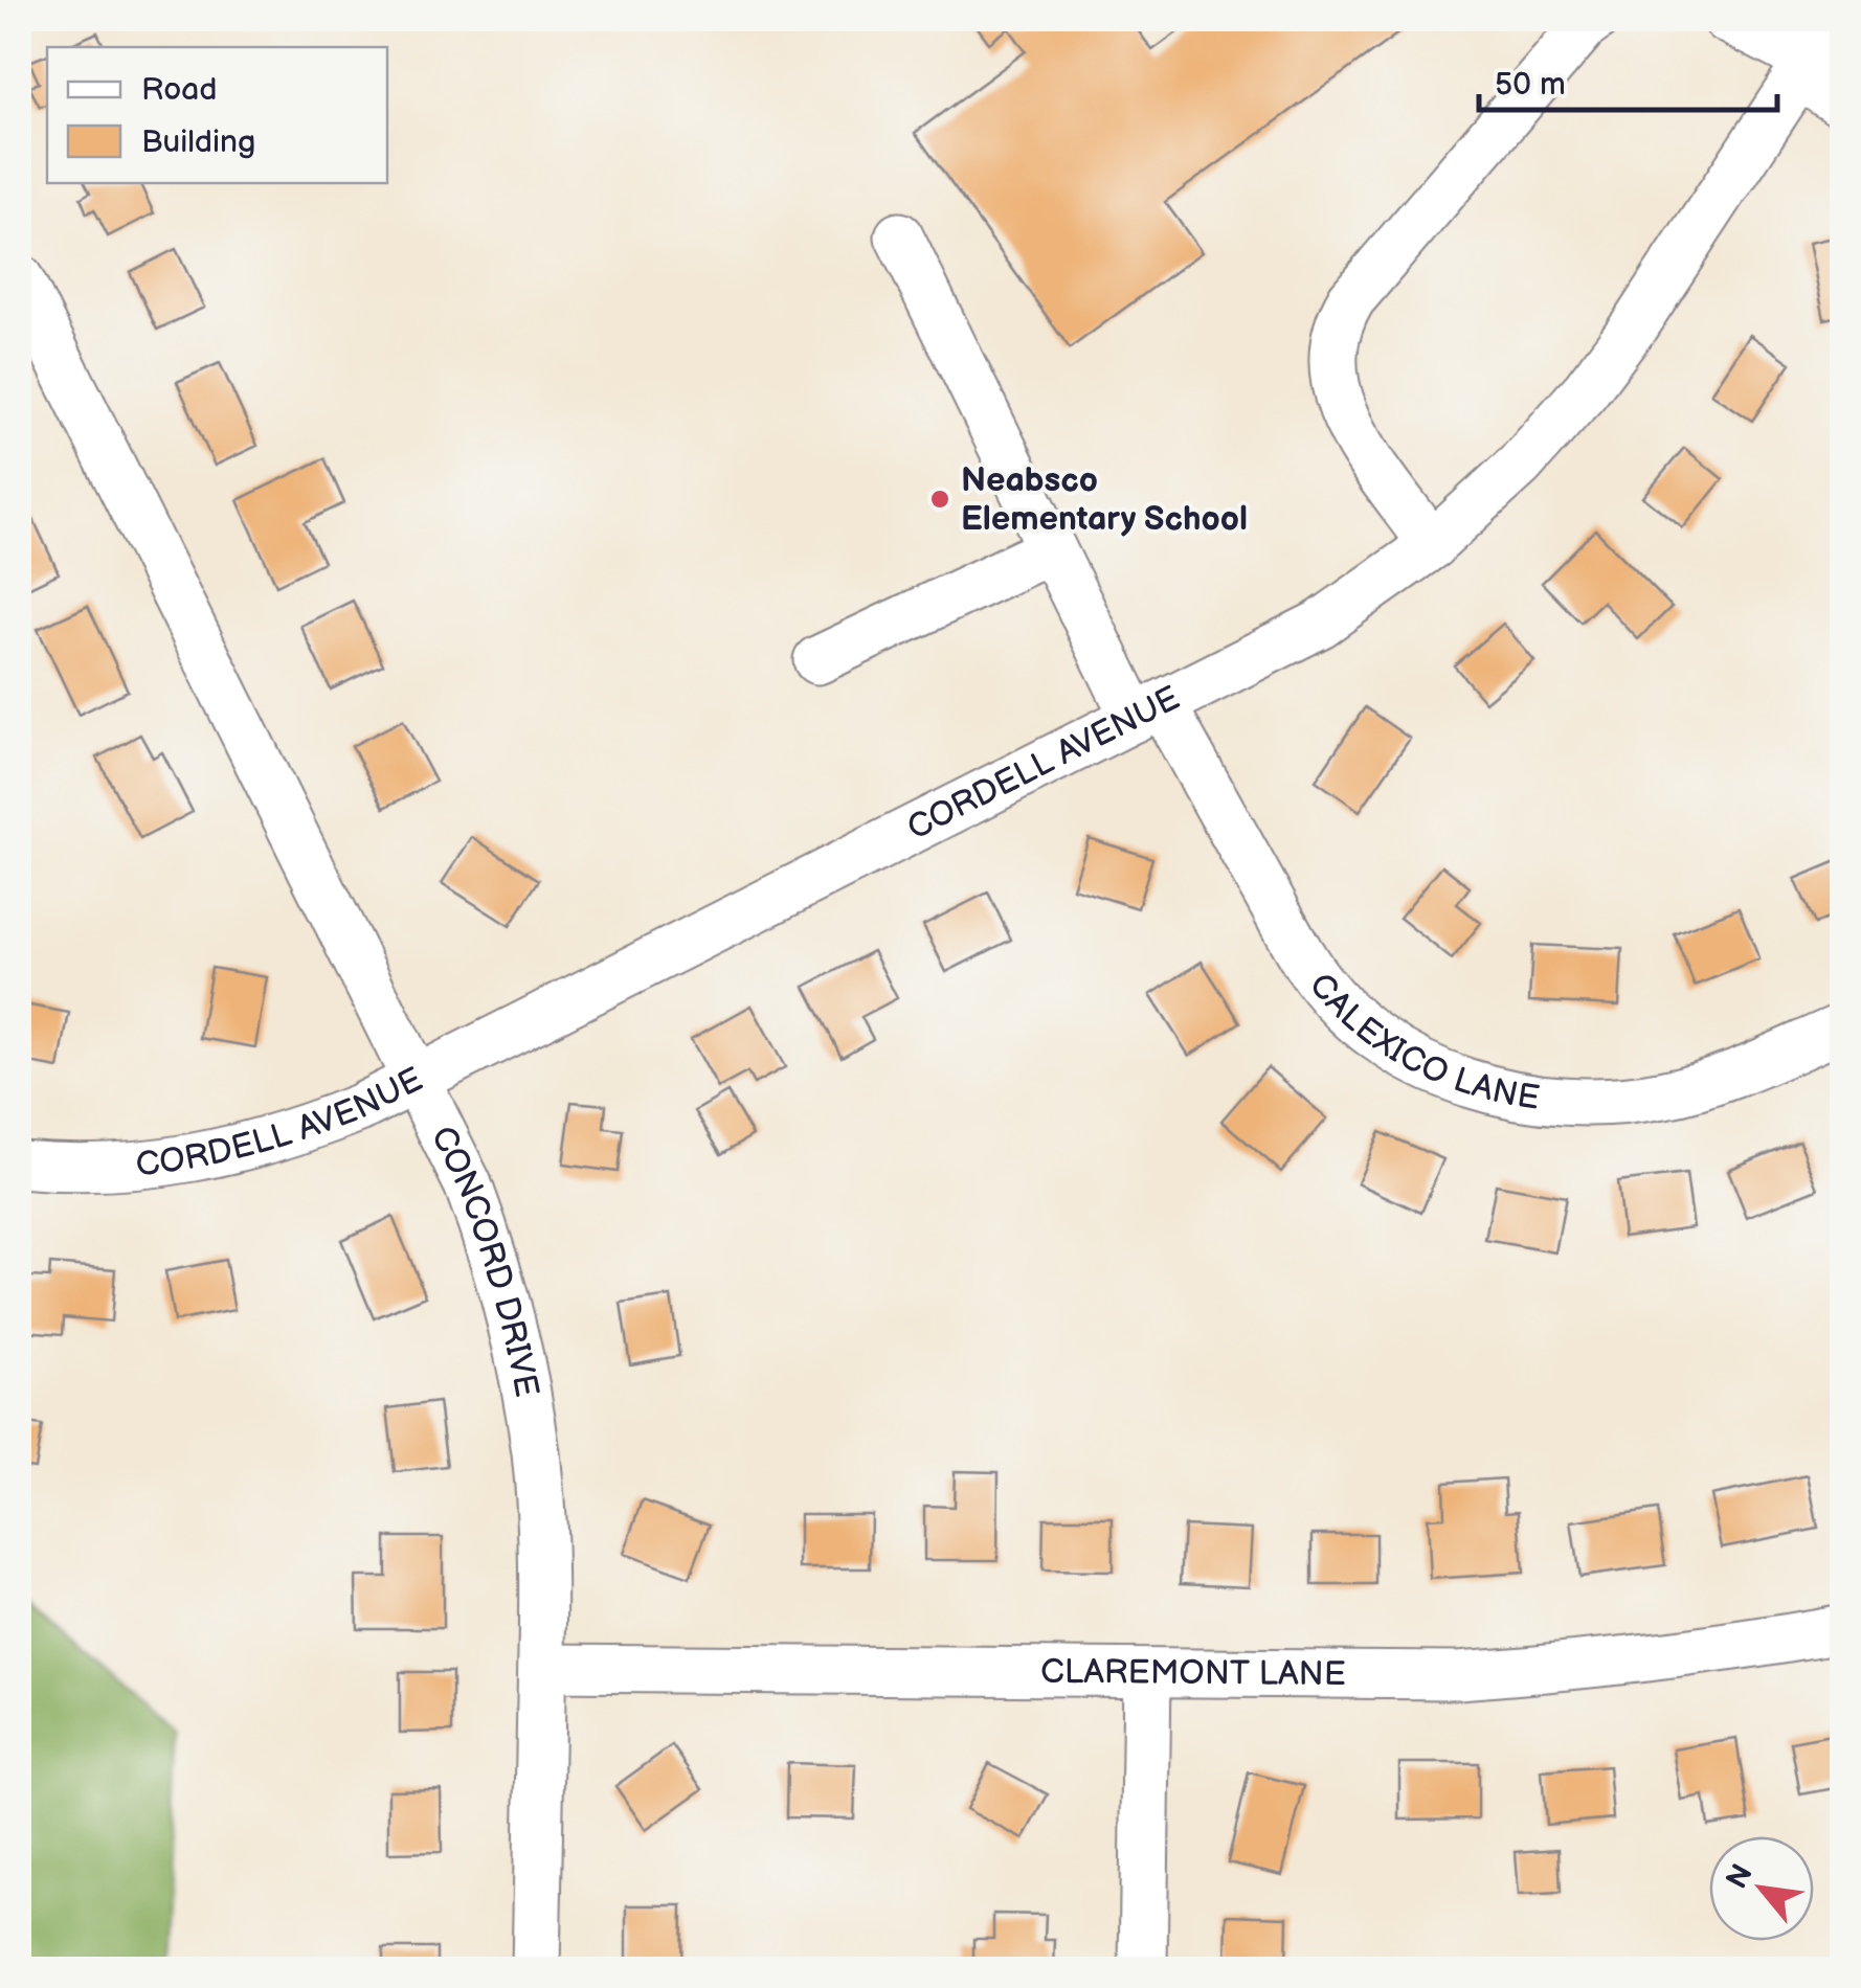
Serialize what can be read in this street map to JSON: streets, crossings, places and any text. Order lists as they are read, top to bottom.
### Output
{
  "streets": {
    "street": [
      "CORDELL AVENUE",
      "CALEXICO LANE",
      "CONCORD DRIVE",
      "CLAREMONT LANE"
    ]
  },
  "crossings": [
    ["CORDELL AVENUE", "CALEXICO LANE"],
    ["CORDELL AVENUE", "CONCORD DRIVE"],
    ["CONCORD DRIVE", "CLAREMONT LANE"]
  ],
  "places": ["Neabsco Elementary School"],
  "legend": ["Road", "Building"],
  "scale_bar": "50 m",
  "north": "top left"
}
